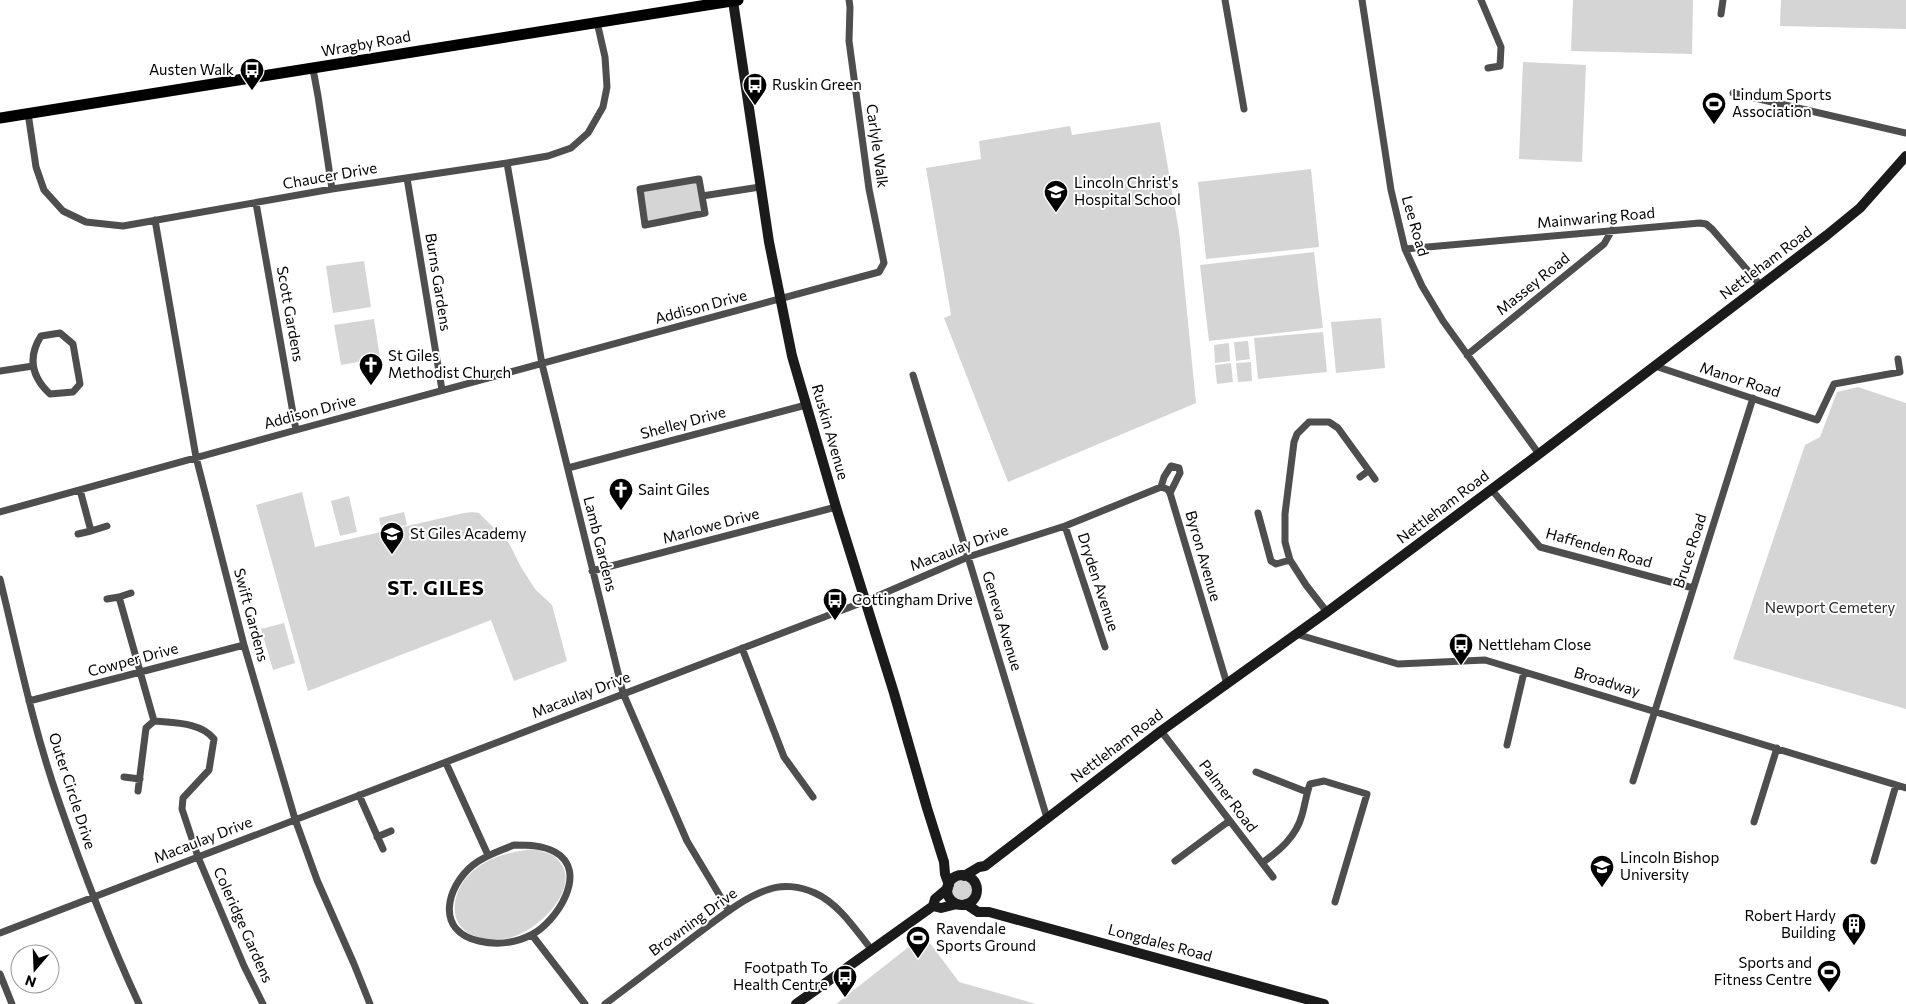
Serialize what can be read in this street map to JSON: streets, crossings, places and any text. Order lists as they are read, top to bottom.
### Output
{
  "streets": {
    "main road": [
      "Wragby Road",
      "Nettleham Road",
      "Ruskin Avenue",
      "Longdales Road"
    ],
    "street": [
      "Carlyle Walk",
      "Chaucer Drive",
      "Mainwaring Road",
      "Lee Road",
      "Burns Gardens",
      "Massey Road",
      "Addison Drive",
      "Scott Gardens",
      "Manor Road",
      "Shelley Drive",
      "Marlowe Drive",
      "Lamb Gardens",
      "Macaulay Drive",
      "Haffenden Road",
      "Bruce Road",
      "Byron Avenue",
      "Dryden Avenue",
      "Swift Gardens",
      "Geneva Avenue",
      "Cowper Drive",
      "Broadway",
      "Outer Circle Drive",
      "Palmer Road",
      "Browning Drive",
      "Coleridge Gardens"
    ]
  },
  "crossings": [
    ["Wragby Road", "Chaucer Drive"],
    ["Wragby Road", "Ruskin Avenue"],
    ["Carlyle Walk", "Addison Drive"],
    ["Chaucer Drive", "Burns Gardens"],
    ["Chaucer Drive", "Scott Gardens"],
    ["Chaucer Drive", "Lamb Gardens"],
    ["Chaucer Drive", "Swift Gardens"],
    ["Mainwaring Road", "Lee Road"],
    ["Mainwaring Road", "Nettleham Road"],
    ["Mainwaring Road", "Massey Road"],
    ["Lee Road", "Nettleham Road"],
    ["Lee Road", "Massey Road"],
    ["Nettleham Road", "Manor Road"],
    ["Nettleham Road", "Ruskin Avenue"],
    ["Nettleham Road", "Haffenden Road"],
    ["Nettleham Road", "Byron Avenue"],
    ["Nettleham Road", "Geneva Avenue"],
    ["Nettleham Road", "Broadway"],
    ["Nettleham Road", "Palmer Road"],
    ["Nettleham Road", "Longdales Road"],
    ["Burns Gardens", "Addison Drive"],
    ["Addison Drive", "Scott Gardens"],
    ["Addison Drive", "Ruskin Avenue"],
    ["Addison Drive", "Lamb Gardens"],
    ["Addison Drive", "Swift Gardens"],
    ["Manor Road", "Bruce Road"],
    ["Shelley Drive", "Ruskin Avenue"],
    ["Shelley Drive", "Lamb Gardens"],
    ["Ruskin Avenue", "Marlowe Drive"],
    ["Ruskin Avenue", "Macaulay Drive"],
    ["Ruskin Avenue", "Longdales Road"],
    ["Marlowe Drive", "Lamb Gardens"],
    ["Lamb Gardens", "Macaulay Drive"],
    ["Lamb Gardens", "Browning Drive"],
    ["Macaulay Drive", "Dryden Avenue"],
    ["Macaulay Drive", "Swift Gardens"],
    ["Macaulay Drive", "Geneva Avenue"],
    ["Macaulay Drive", "Outer Circle Drive"],
    ["Macaulay Drive", "Coleridge Gardens"],
    ["Haffenden Road", "Bruce Road"],
    ["Bruce Road", "Broadway"],
    ["Swift Gardens", "Cowper Drive"],
    ["Cowper Drive", "Outer Circle Drive"]
  ],
  "districts": ["ST. GILES"],
  "parks": ["Newport Cemetery"],
  "places": {
    "bus stop": [
      "Austen Walk",
      "Ruskin Green",
      "Cottingham Drive",
      "Nettleham Close",
      "Footpath To Health Centre"
    ],
    "sports": ["Lindum Sports Association", "Ravendale Sports Ground", "Sports and Fitness Centre"],
    "school or university": ["Lincoln Christ's Hospital School", "St Giles Academy", "Lincoln Bishop University"],
    "church": ["St Giles Methodist Church", "Saint Giles"],
    "building": ["Robert Hardy Building"]
  },
  "north": "bottom"
}
